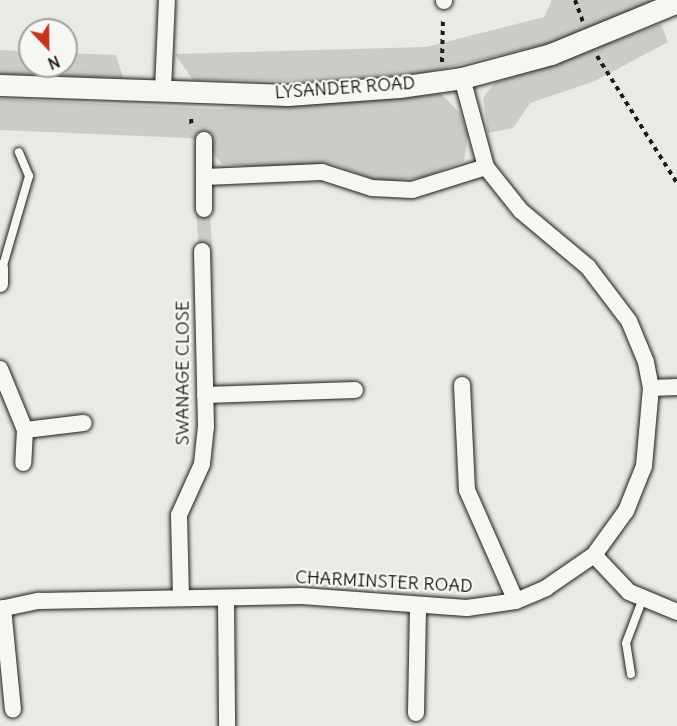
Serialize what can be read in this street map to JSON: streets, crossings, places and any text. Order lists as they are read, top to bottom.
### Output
{
  "streets": {
    "street": ["LYSANDER ROAD", "SWANAGE CLOSE", "CHARMINSTER ROAD"]
  },
  "crossings": [
    ["LYSANDER ROAD", "CHARMINSTER ROAD"],
    ["SWANAGE CLOSE", "CHARMINSTER ROAD"]
  ],
  "north": "bottom"
}
